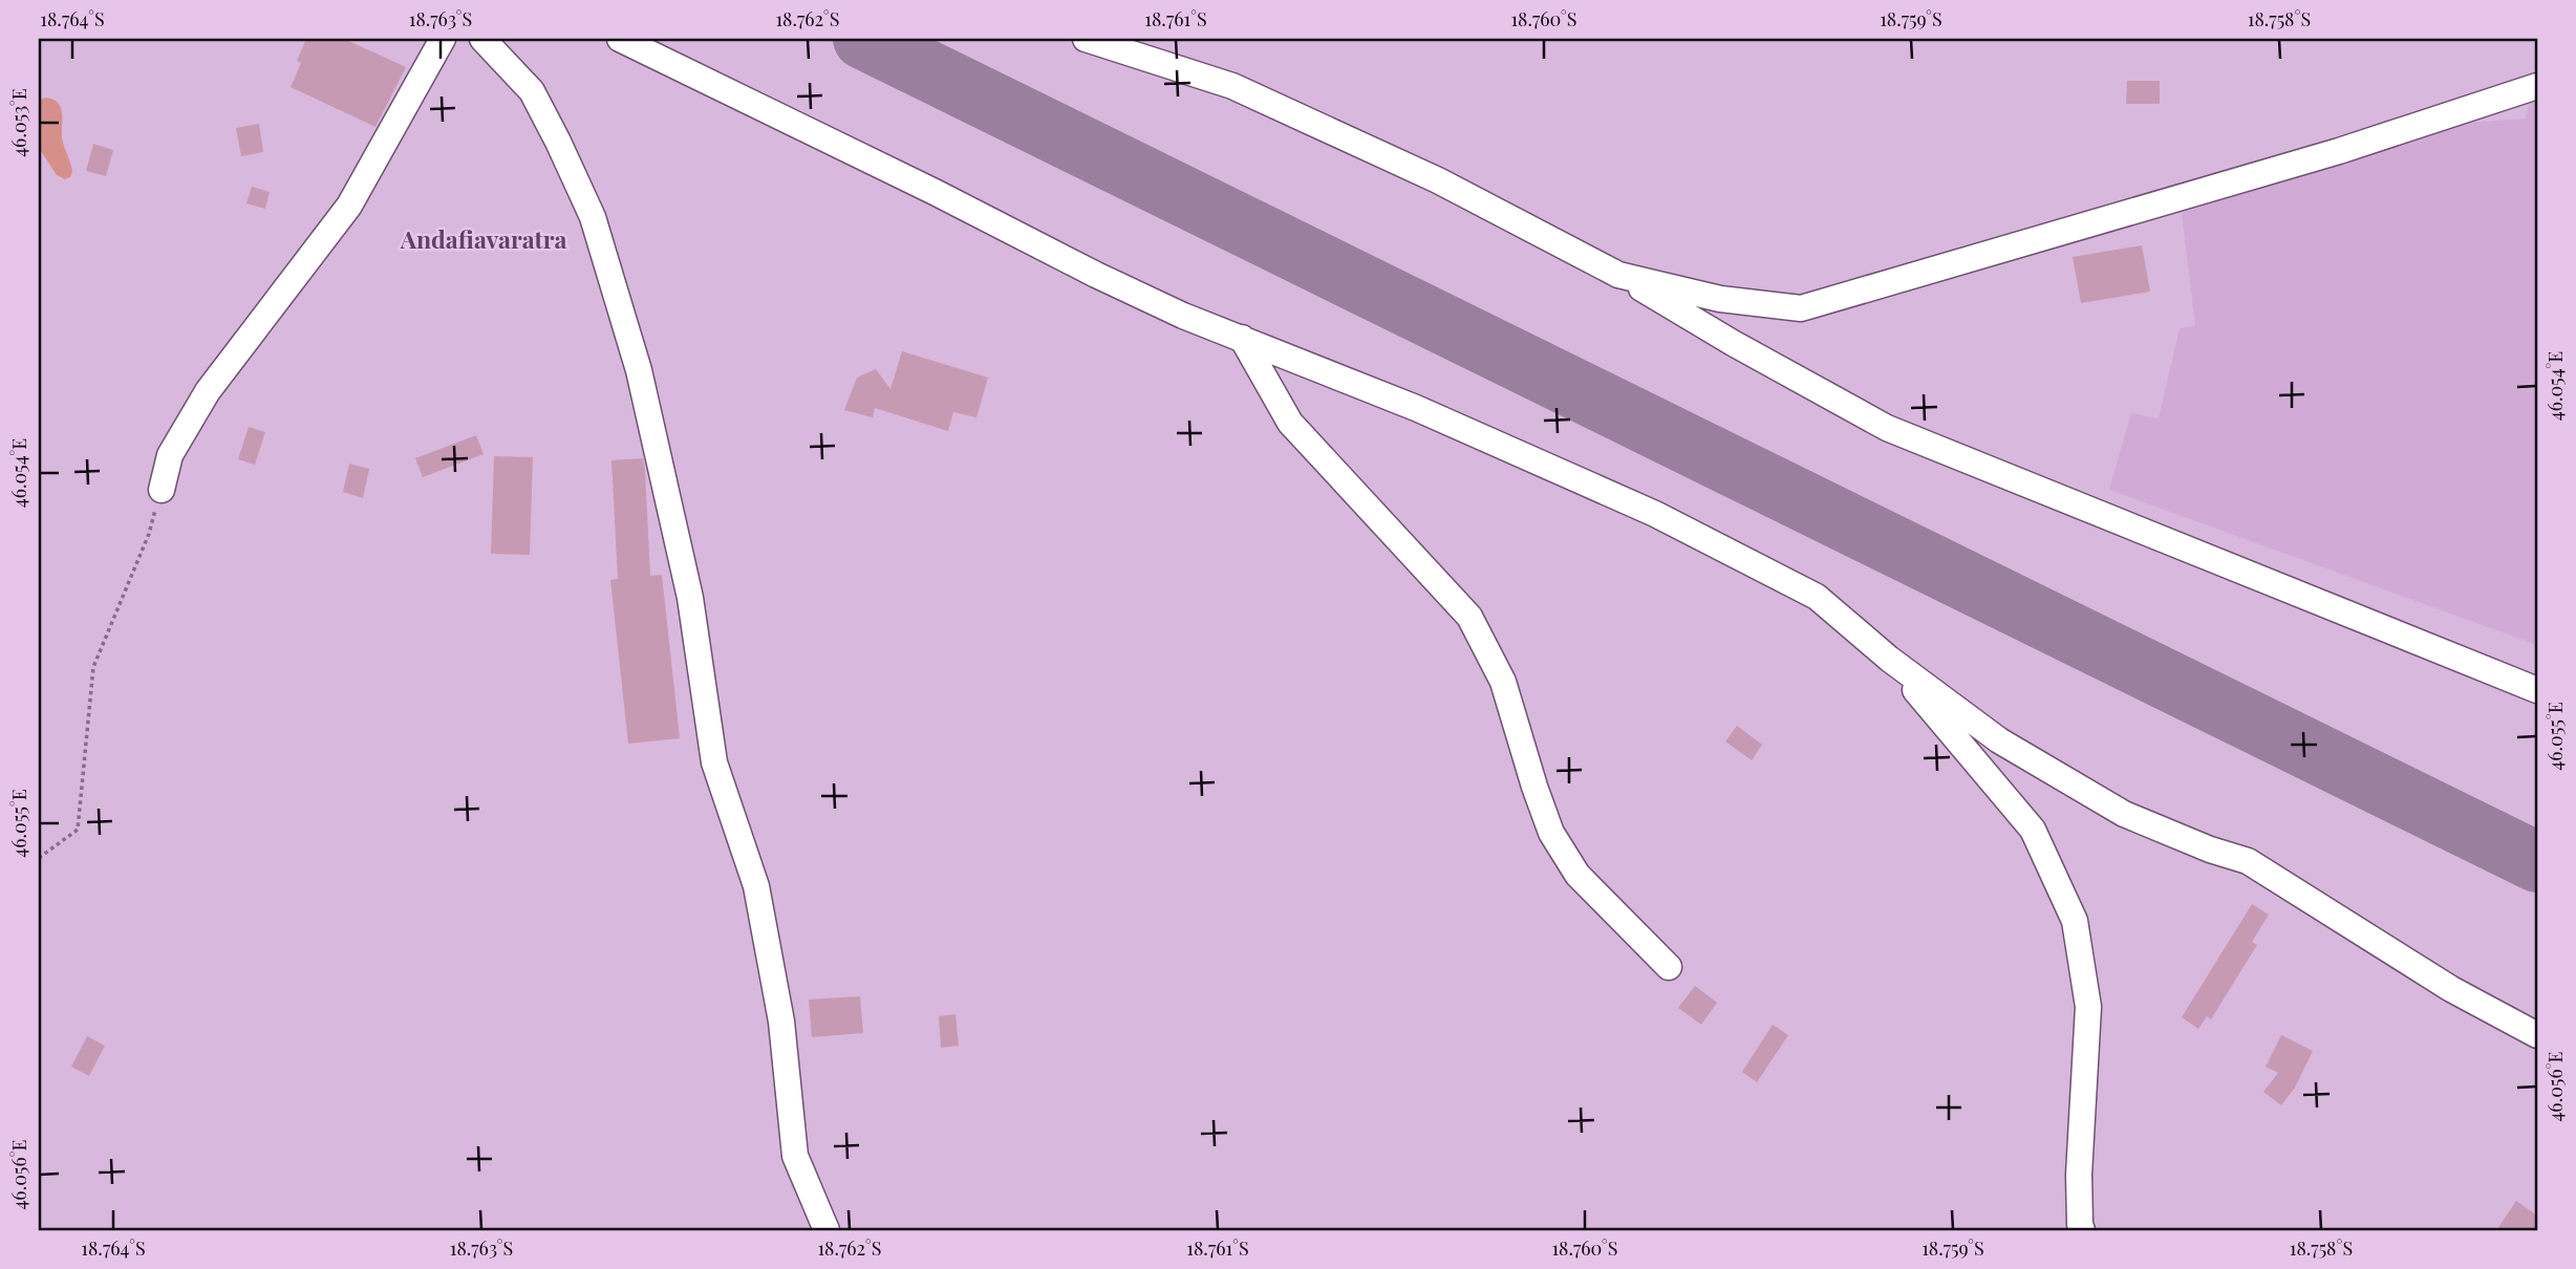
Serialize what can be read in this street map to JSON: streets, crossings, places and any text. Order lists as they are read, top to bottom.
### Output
{
  "districts": ["Andafiavaratra"],
  "coordinates": [
    "18.764°S",
    "18.763°S",
    "18.762°S",
    "18.761°S",
    "18.760°S",
    "18.759°S",
    "18.758°S",
    "46.053°E",
    "46.054°E",
    "46.055°E",
    "46.056°E"
  ]
}
